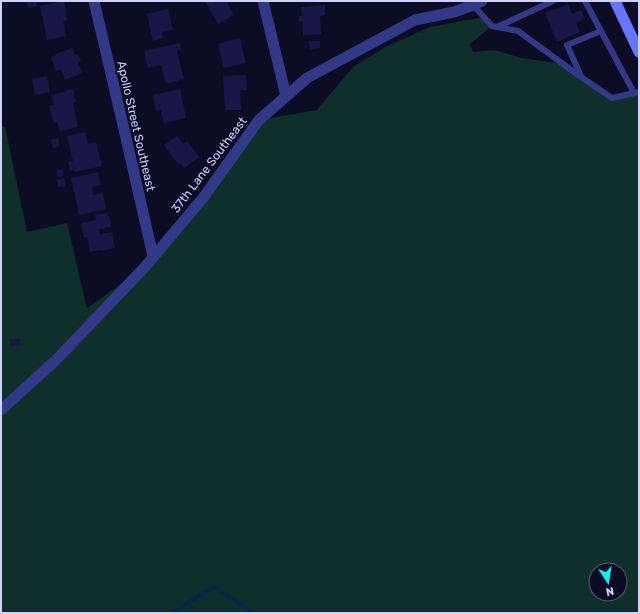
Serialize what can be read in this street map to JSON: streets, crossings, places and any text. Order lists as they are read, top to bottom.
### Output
{
  "streets": {
    "street": ["Apollo Street Southeast", "37th Lane Southeast"]
  },
  "crossings": [
    ["Apollo Street Southeast", "37th Lane Southeast"]
  ],
  "north": "bottom"
}
